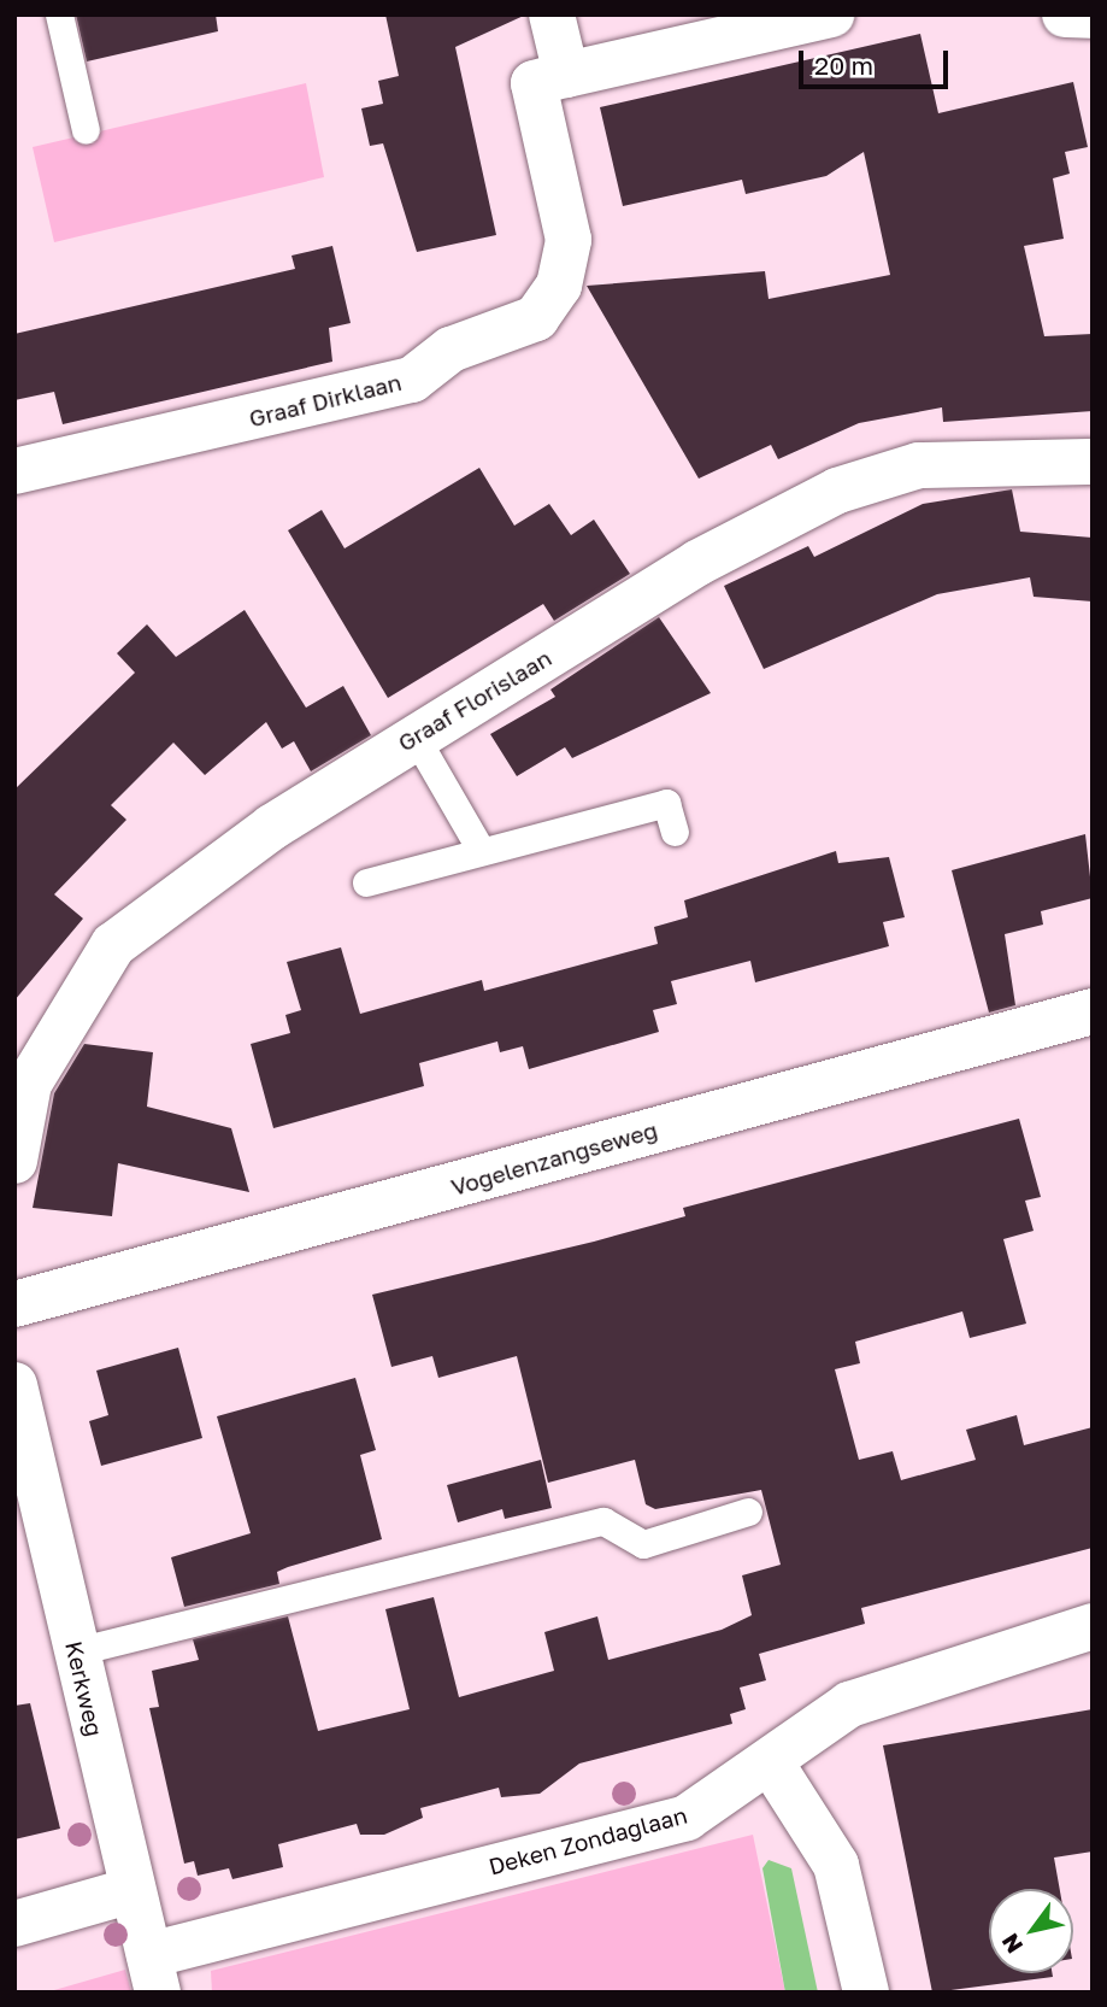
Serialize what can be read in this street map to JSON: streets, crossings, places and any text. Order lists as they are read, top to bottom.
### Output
{
  "streets": {
    "street": [
      "Graaf Dirklaan",
      "Graaf Florislaan",
      "Vogelenzangseweg",
      "Kerkweg",
      "Deken Zondaglaan"
    ]
  },
  "crossings": [
    ["Kerkweg", "Deken Zondaglaan"]
  ],
  "scale_bar": "20 m",
  "north": "bottom left"
}
